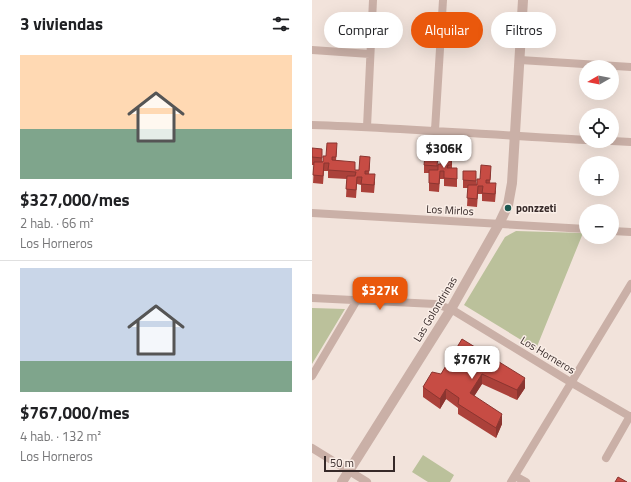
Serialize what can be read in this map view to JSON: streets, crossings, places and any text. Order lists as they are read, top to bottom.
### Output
{
  "streets": {
    "street": ["Los Mirlos", "Las Golondrinas", "Los Horneros"]
  },
  "crossings": [
    ["Los Mirlos", "Las Golondrinas"],
    ["Las Golondrinas", "Los Horneros"]
  ],
  "places": ["ponzzeti"],
  "scale_bar": "50 m",
  "north": "left",
  "page": {
    "heading": "3 viviendas",
    "chip": ["Comprar", "Alquilar", "Filtros"],
    "list": [
      {
        "name": "$327,000/mes",
        "note": "2 hab. · 66 m² · Los Horneros"
      },
      {
        "name": "$767,000/mes",
        "note": "4 hab. · 132 m² · Los Horneros"
      }
    ],
    "map_buttons": ["+", "−"],
    "price": ["$306K", "$327K", "$767K"],
    "scale": "50 m"
  }
}
